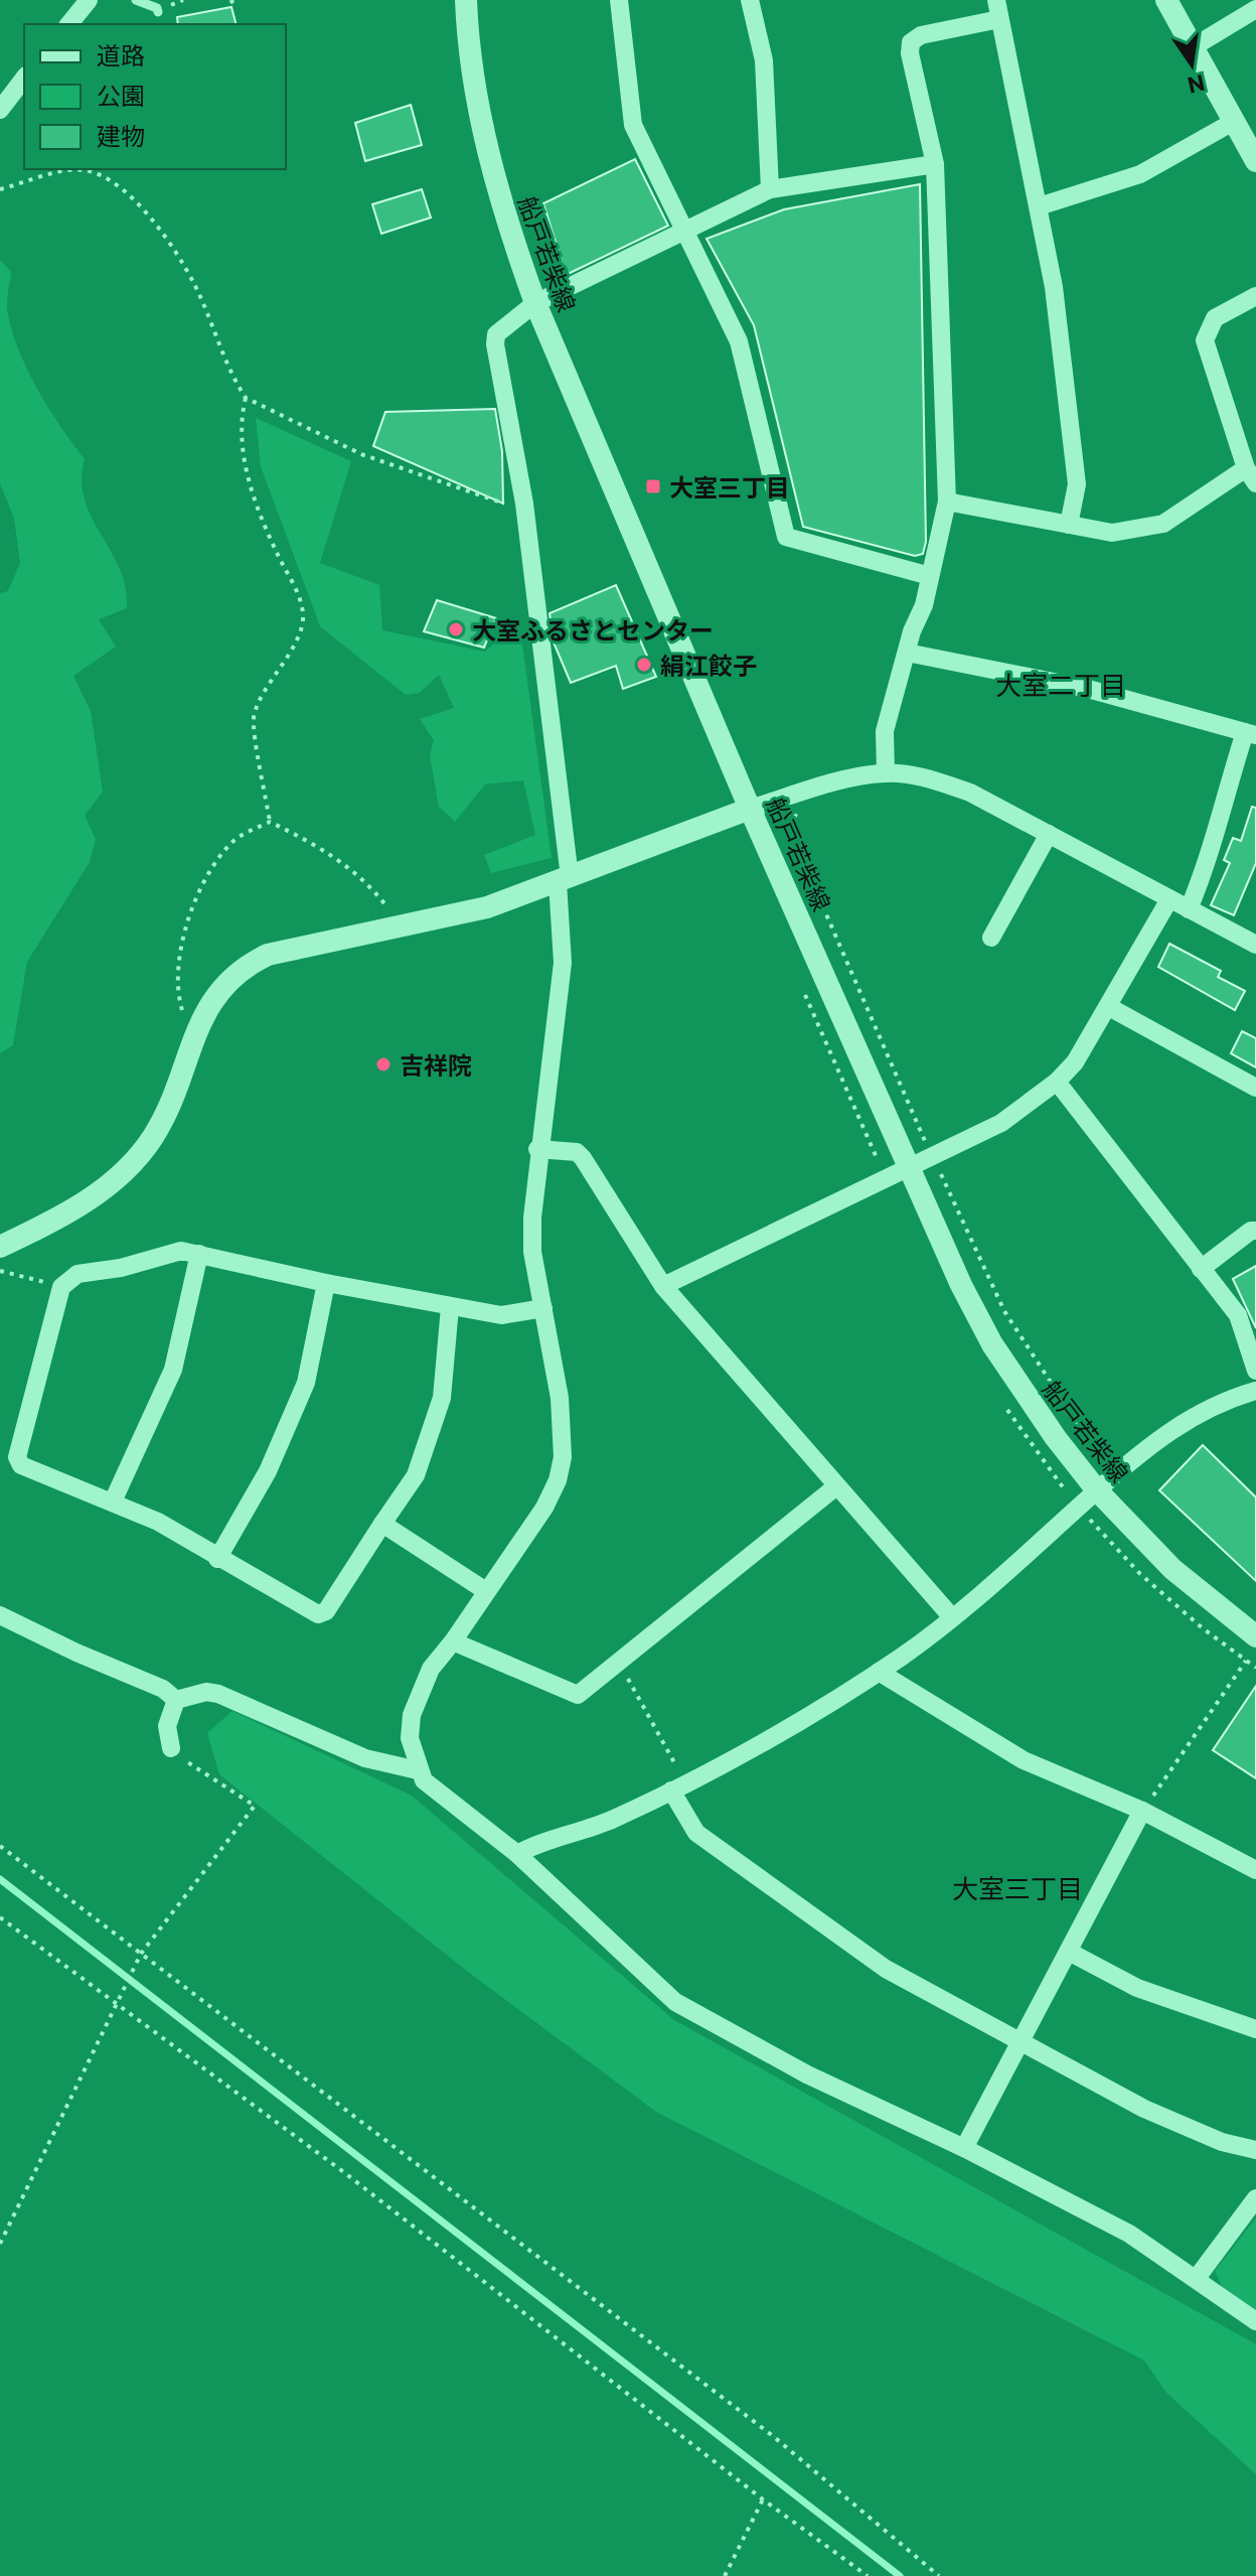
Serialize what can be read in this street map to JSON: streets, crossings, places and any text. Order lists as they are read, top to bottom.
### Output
{
  "streets": {
    "street": ["船戸若柴線"]
  },
  "districts": ["大室二丁目", "大室三丁目"],
  "places": {
    "transit": ["大室三丁目"],
    "other": ["大室ふるさとセンター", "絹江餃子", "吉祥院"]
  },
  "legend": ["道路", "公園", "建物"],
  "north": "bottom"
}
